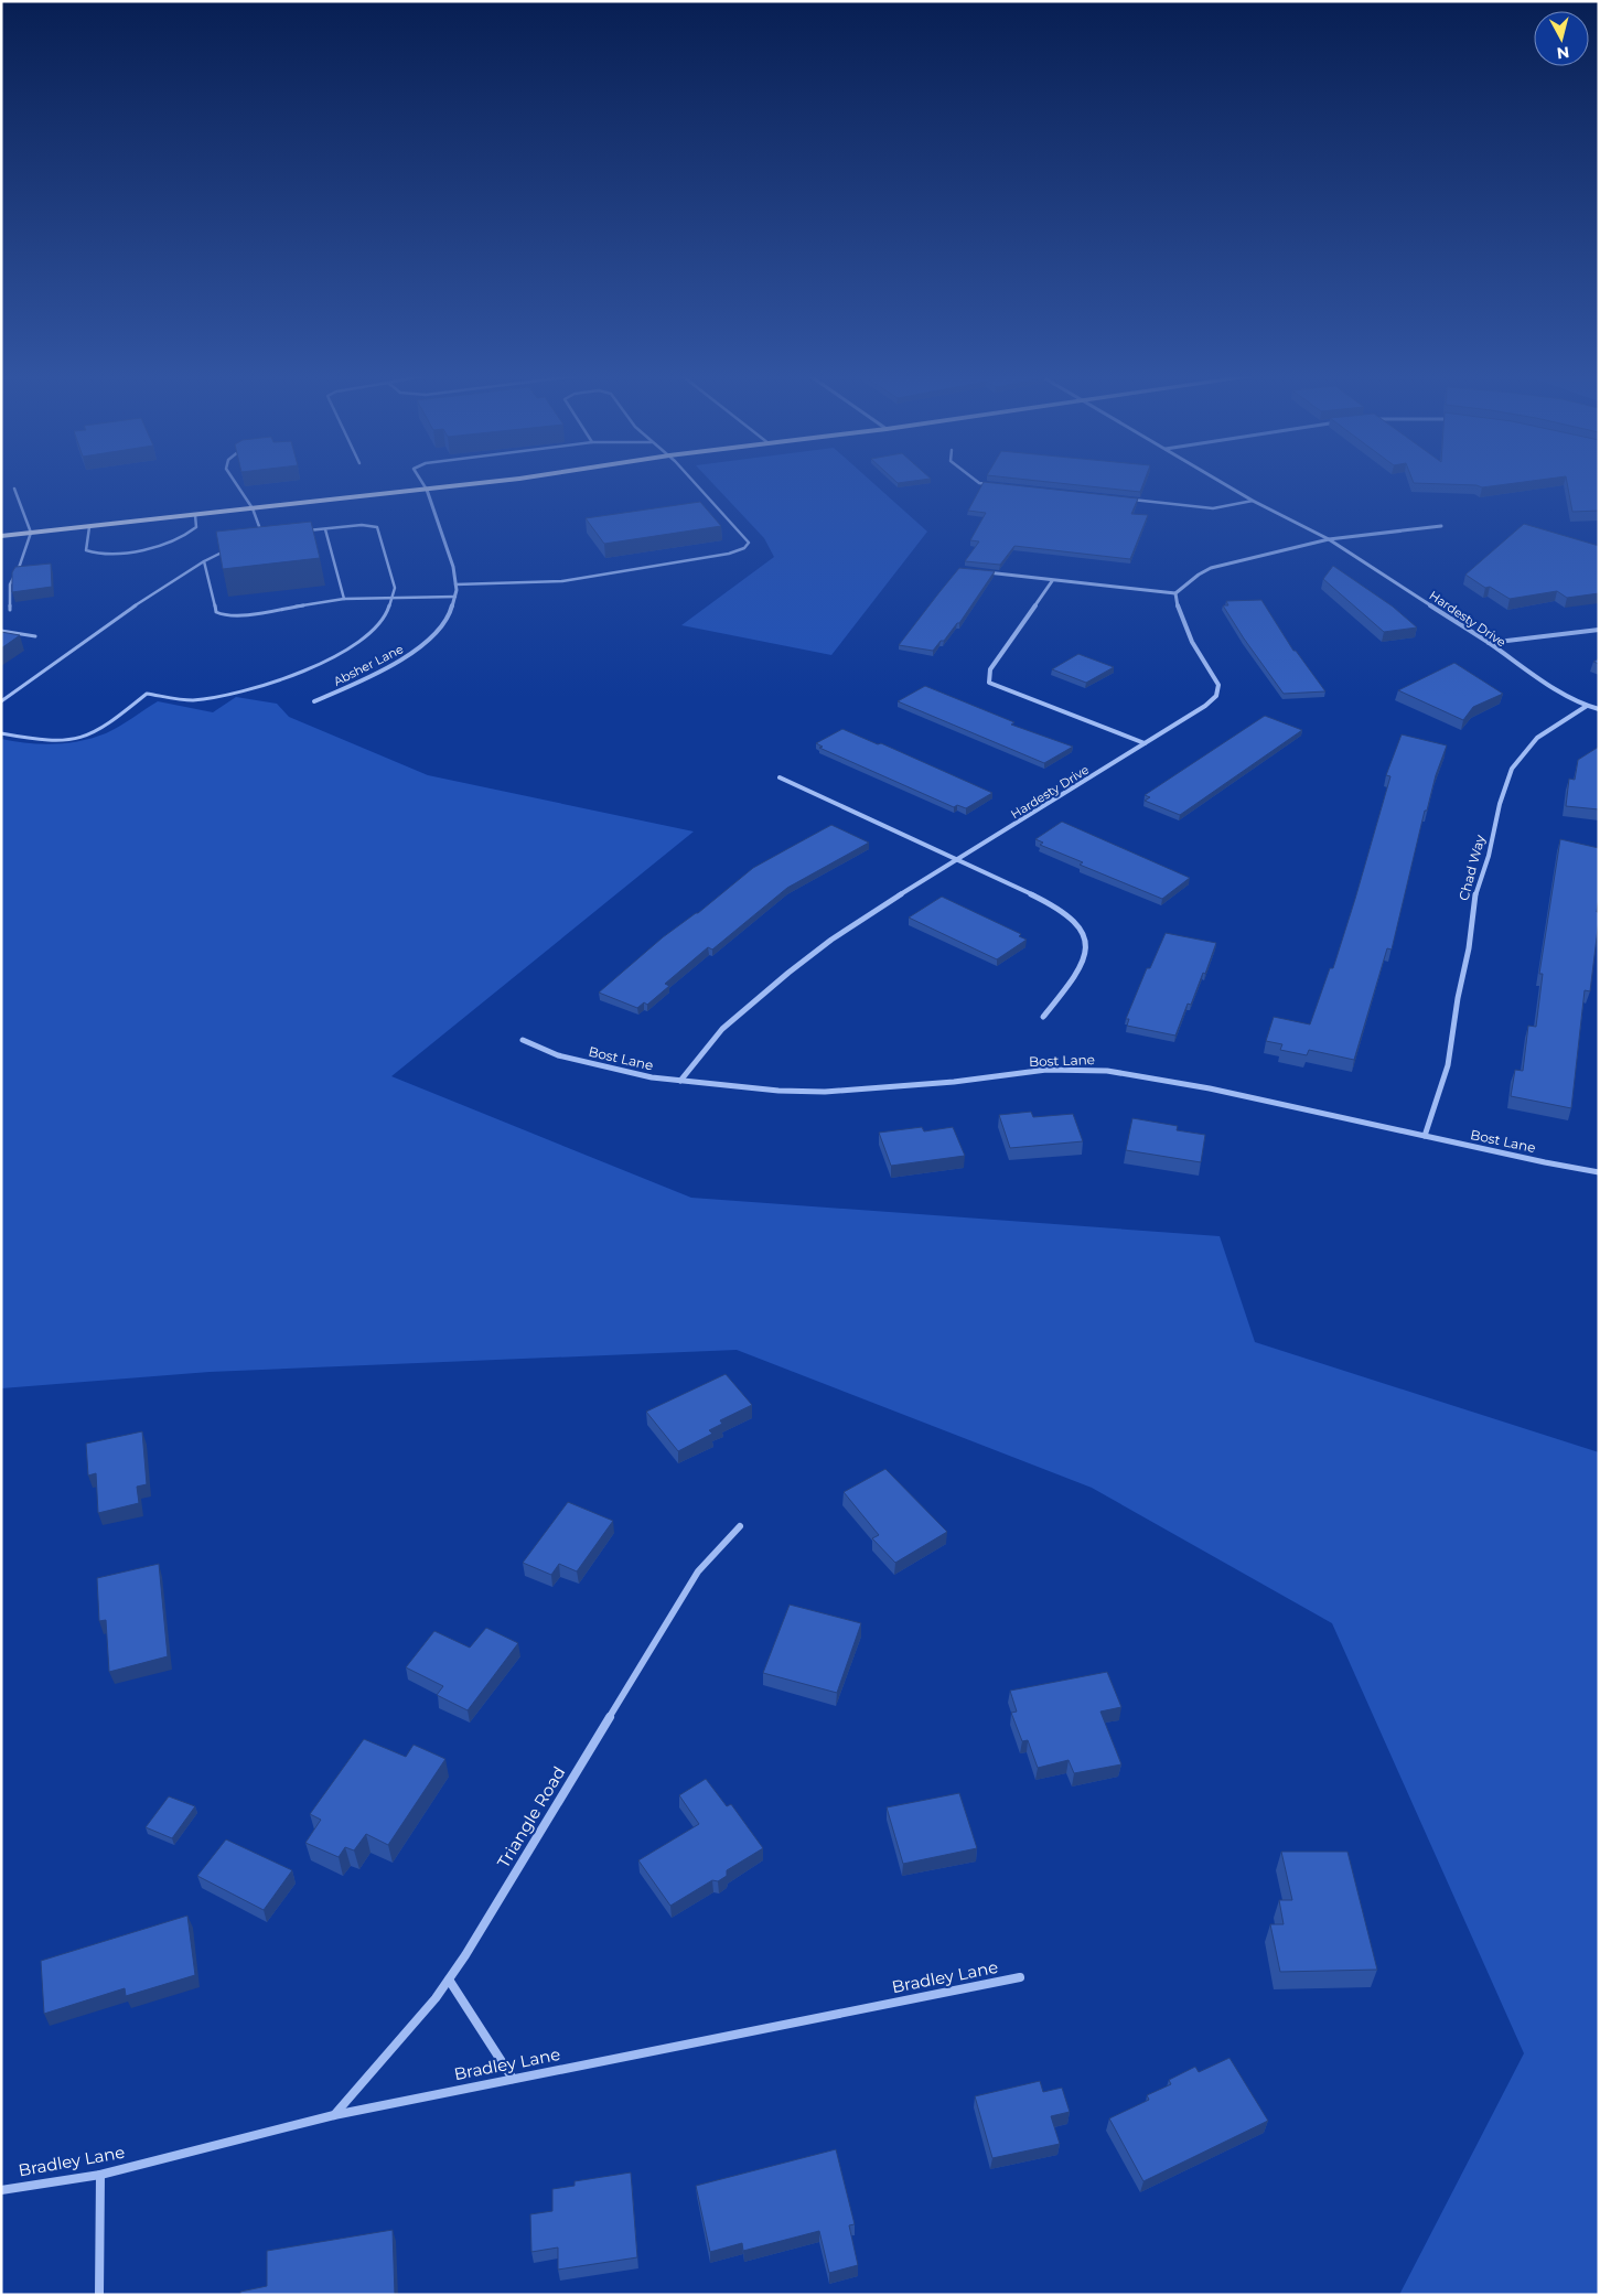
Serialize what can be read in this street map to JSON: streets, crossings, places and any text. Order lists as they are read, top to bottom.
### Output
{
  "streets": {
    "street": [
      "Hardesty Drive",
      "Absher Lane",
      "Chad Way",
      "Bost Lane",
      "Triangle Road",
      "Bradley Lane"
    ]
  },
  "crossings": [
    ["Hardesty Drive", "Chad Way"],
    ["Hardesty Drive", "Bost Lane"],
    ["Chad Way", "Bost Lane"],
    ["Triangle Road", "Bradley Lane"]
  ],
  "north": "bottom"
}
